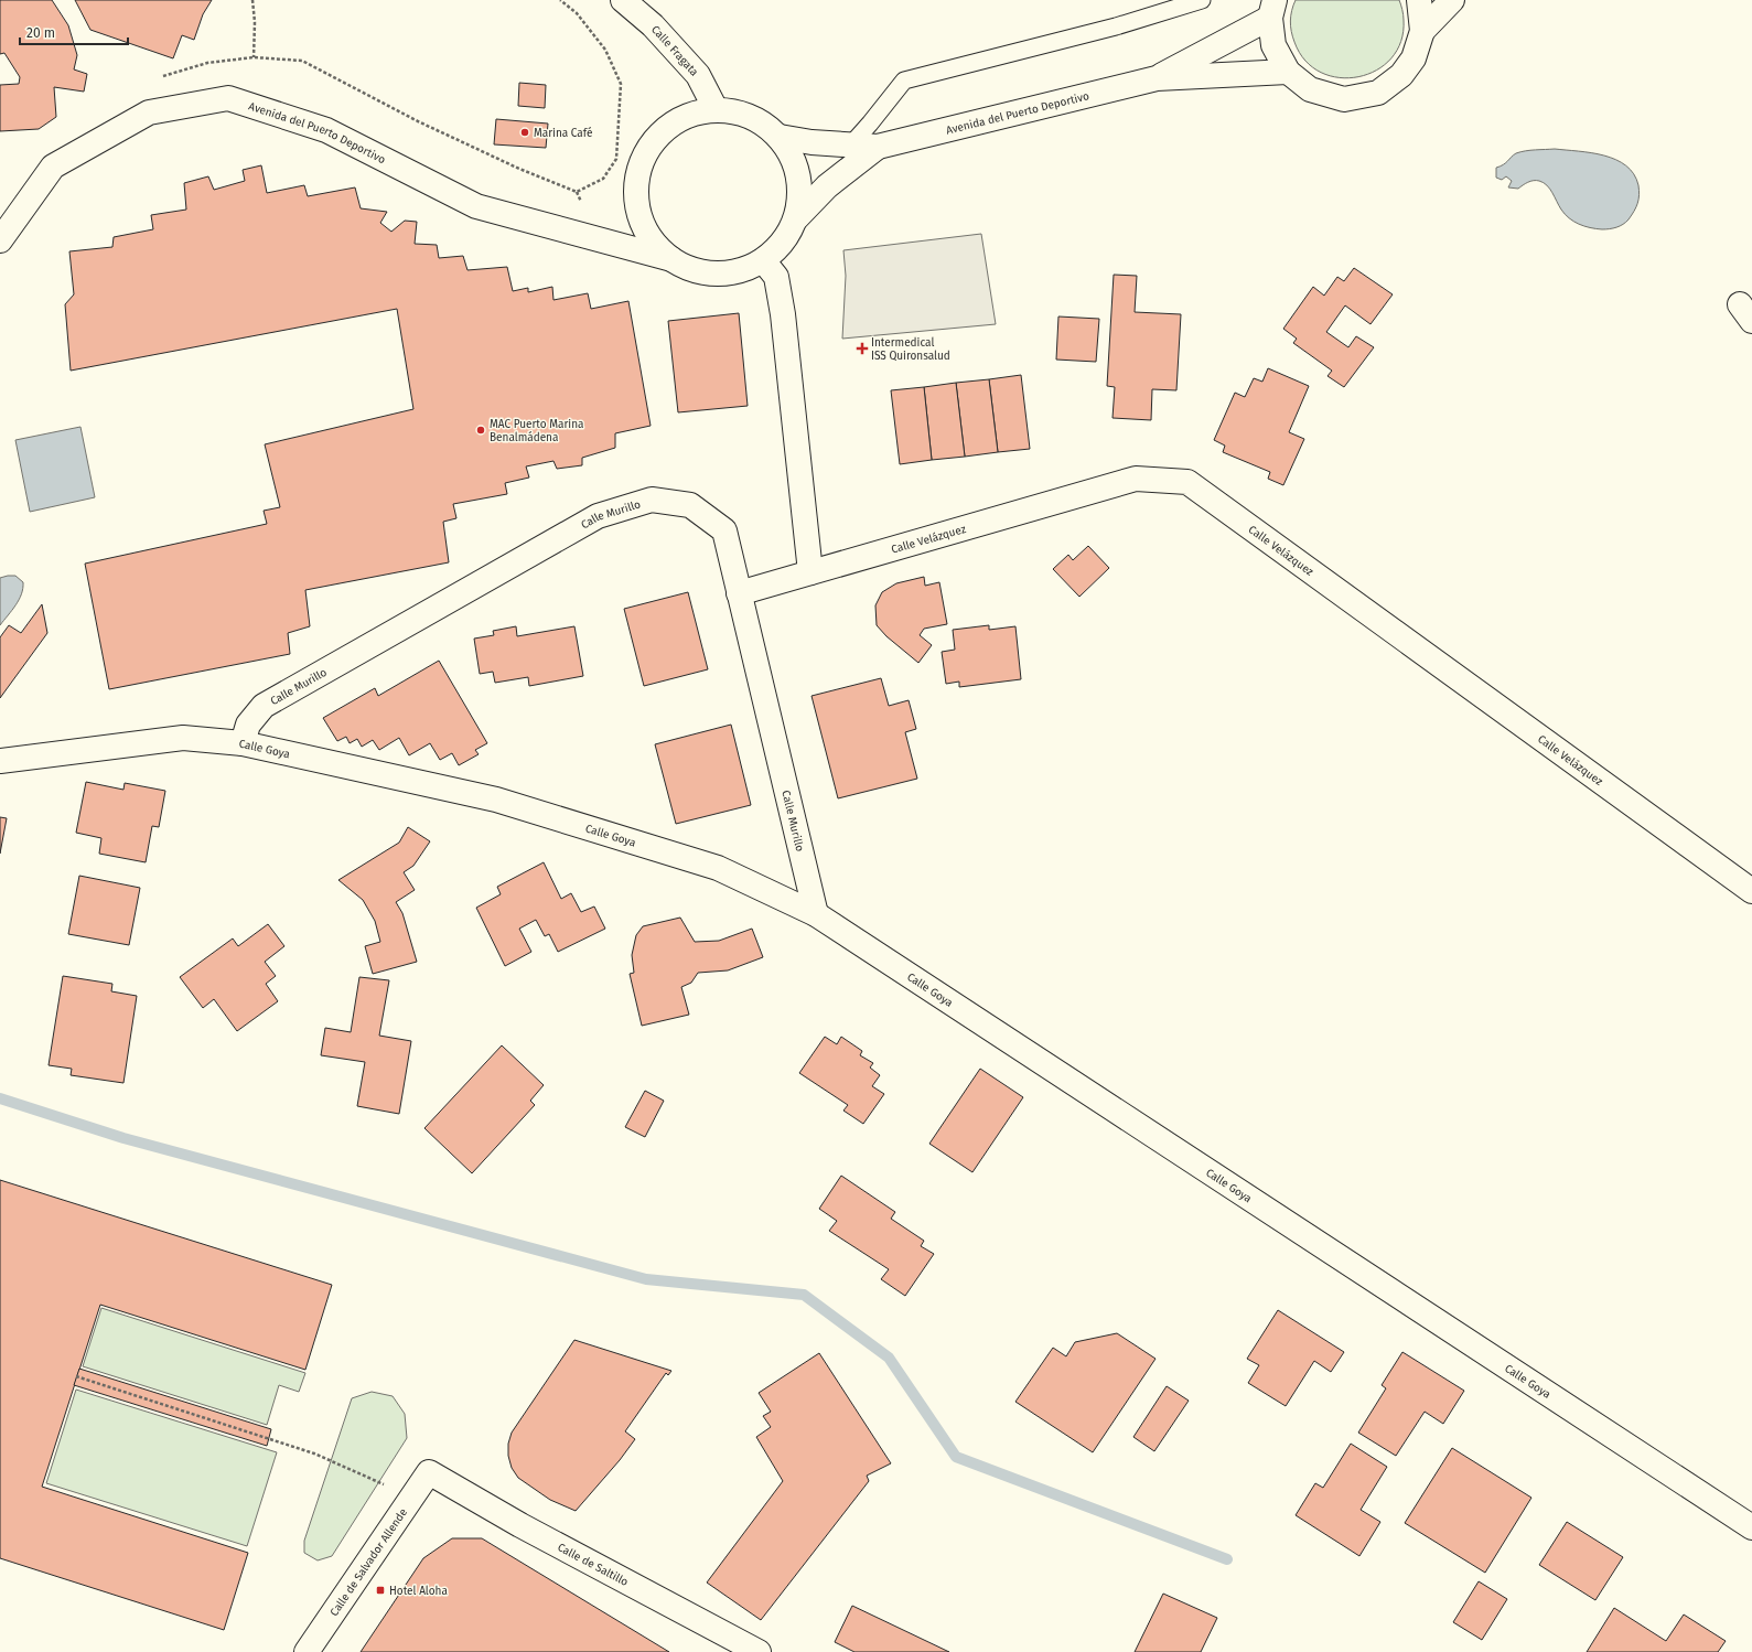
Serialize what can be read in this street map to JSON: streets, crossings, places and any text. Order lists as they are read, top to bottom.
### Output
{
  "streets": {
    "street": [
      "Calle Fragata",
      "Avenida del Puerto Deportivo",
      "Calle Murillo",
      "Calle Velázquez",
      "Calle Goya",
      "Calle de Salvador Allende",
      "Calle de Saltillo"
    ]
  },
  "crossings": [
    ["Calle Murillo", "Calle Velázquez"],
    ["Calle Murillo", "Calle Goya"],
    ["Calle de Salvador Allende", "Calle de Saltillo"]
  ],
  "places": {
    "other": ["Marina Café", "MAC Puerto Marina Benalmádena"],
    "health": ["Intermedical ISS Quironsalud"],
    "transit": ["Hotel Aloha"]
  },
  "scale_bar": "20 m"
}
